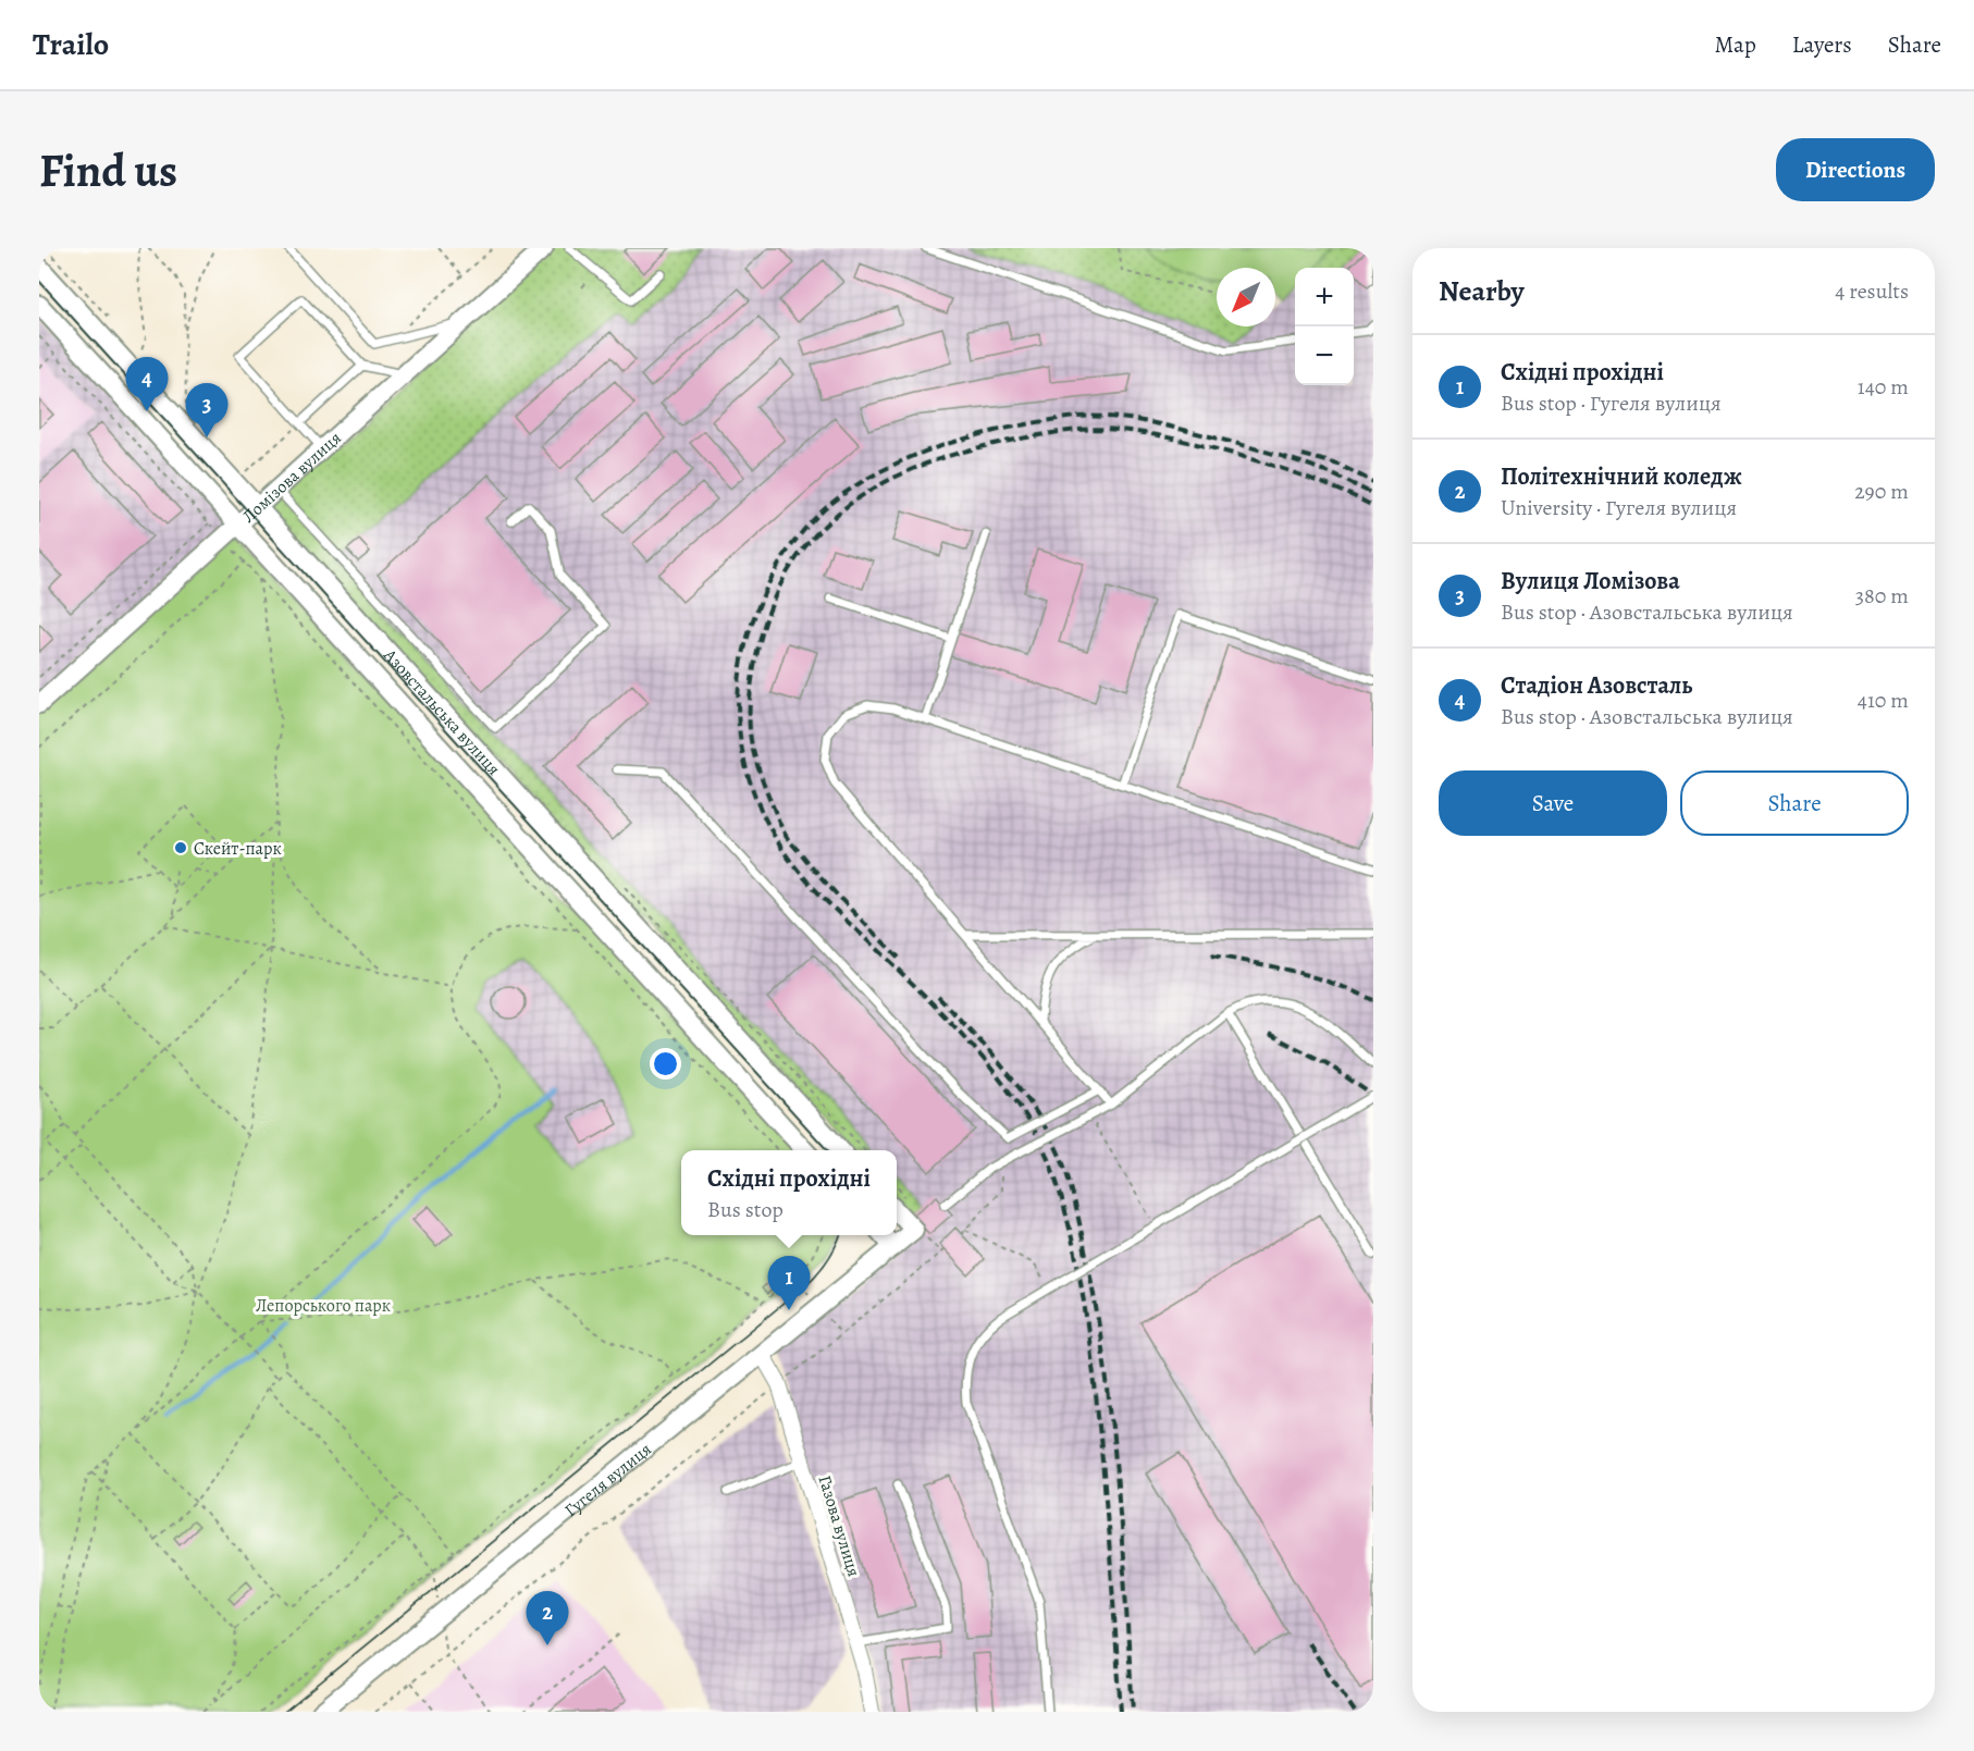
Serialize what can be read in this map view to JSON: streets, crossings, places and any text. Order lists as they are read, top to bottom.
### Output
{
  "streets": {
    "street": [
      "Ломізова вулиця",
      "Азовстальська вулиця",
      "Гугеля вулиця",
      "Газова вулиця"
    ]
  },
  "crossings": [
    ["Ломізова вулиця", "Азовстальська вулиця"],
    ["Гугеля вулиця", "Газова вулиця"]
  ],
  "parks": ["Лепорського парк"],
  "places": ["Скейт-парк"],
  "north": "bottom left",
  "page": {
    "header": "Trailo",
    "nav": ["Map", "Layers", "Share"],
    "buttons": [
      "Directions",
      ["Save", "Share"]
    ],
    "title": "Find us",
    "heading": ["Nearby", "4 results"],
    "map_buttons": ["+", "−"],
    "list": [
      {
        "mark": "1",
        "name": "Східні прохідні",
        "note": "Bus stop · Гугеля вулиця",
        "value": "140 m"
      },
      {
        "mark": "2",
        "name": "Політехнічний коледж",
        "note": "University · Гугеля вулиця",
        "value": "290 m"
      },
      {
        "mark": "3",
        "name": "Вулиця Ломізова",
        "note": "Bus stop · Азовстальська вулиця",
        "value": "380 m"
      },
      {
        "mark": "4",
        "name": "Стадіон Азовсталь",
        "note": "Bus stop · Азовстальська вулиця",
        "value": "410 m"
      }
    ],
    "pins": [
      "4",
      "3",
      "1",
      "2"
    ],
    "popup": ["Східні прохідні", "Bus stop"]
  }
}
